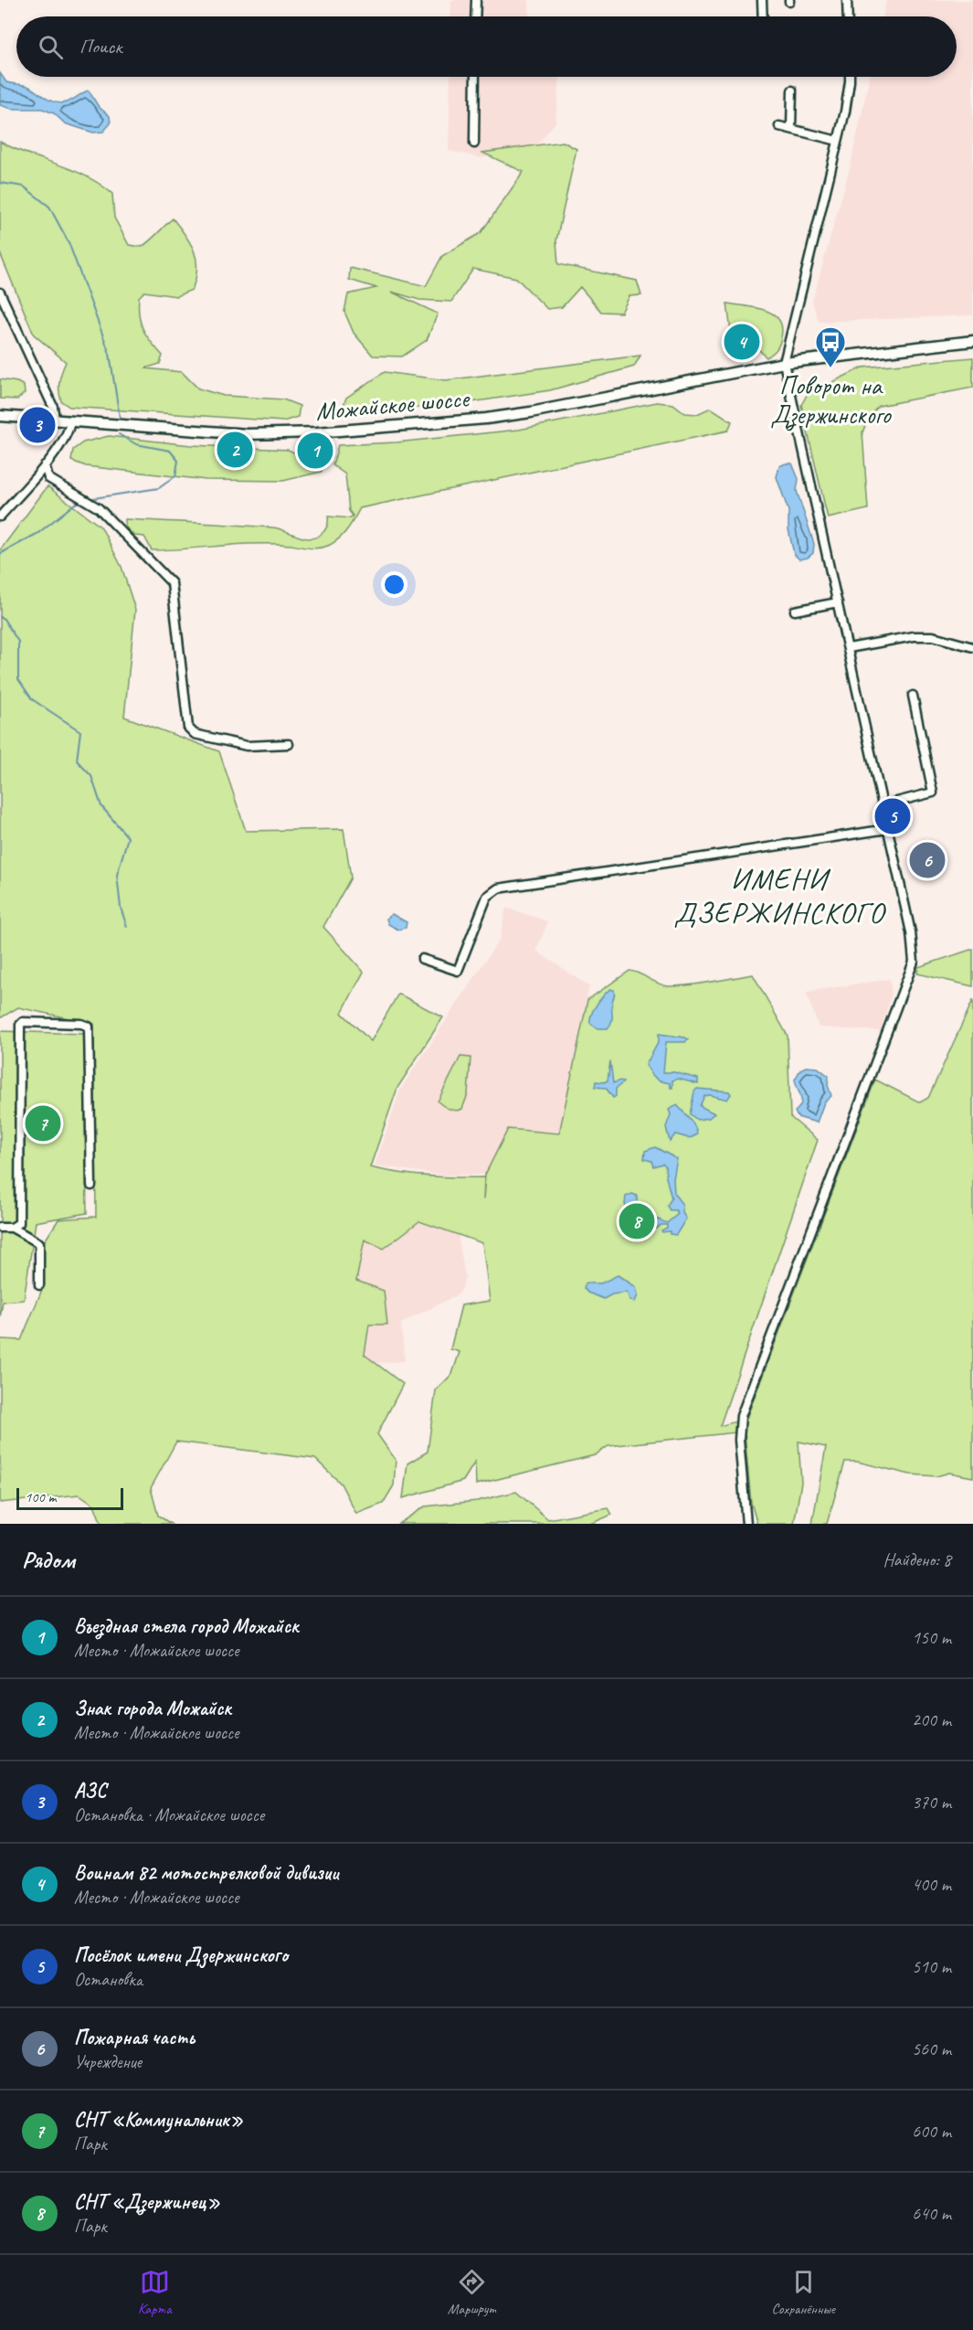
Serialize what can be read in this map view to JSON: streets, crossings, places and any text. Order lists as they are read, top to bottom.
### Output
{
  "streets": {
    "main road": ["Можайское шоссе"]
  },
  "districts": ["ИМЕНИ ДЗЕРЖИНСКОГО"],
  "places": {
    "bus stop": ["Поворот на Дзержинского"]
  },
  "scale_bar": "100 m",
  "page": {
    "search": "Поиск",
    "pins": [
      "4",
      "3",
      "2",
      "1",
      "5",
      "6",
      "7",
      "8"
    ],
    "scale": "100 m",
    "heading": ["Рядом", "Найдено: 8"],
    "list": [
      {
        "mark": "1",
        "name": "Въездная стела город Можайск",
        "note": "Место · Можайское шоссе",
        "value": "150 m"
      },
      {
        "mark": "2",
        "name": "Знак города Можайск",
        "note": "Место · Можайское шоссе",
        "value": "200 m"
      },
      {
        "mark": "3",
        "name": "АЗС",
        "note": "Остановка · Можайское шоссе",
        "value": "370 m"
      },
      {
        "mark": "4",
        "name": "Воинам 82 мотострелковой дивизии",
        "note": "Место · Можайское шоссе",
        "value": "400 m"
      },
      {
        "mark": "5",
        "name": "Посёлок имени Дзержинского",
        "note": "Остановка",
        "value": "510 m"
      },
      {
        "mark": "6",
        "name": "Пожарная часть",
        "note": "Учреждение",
        "value": "560 m"
      },
      {
        "mark": "7",
        "name": "СНТ «Коммунальник»",
        "note": "Парк",
        "value": "600 m"
      },
      {
        "mark": "8",
        "name": "СНТ «Дзержинец»",
        "note": "Парк",
        "value": "640 m"
      }
    ],
    "nav": ["Карта", "Маршрут", "Сохранённые"]
  }
}
